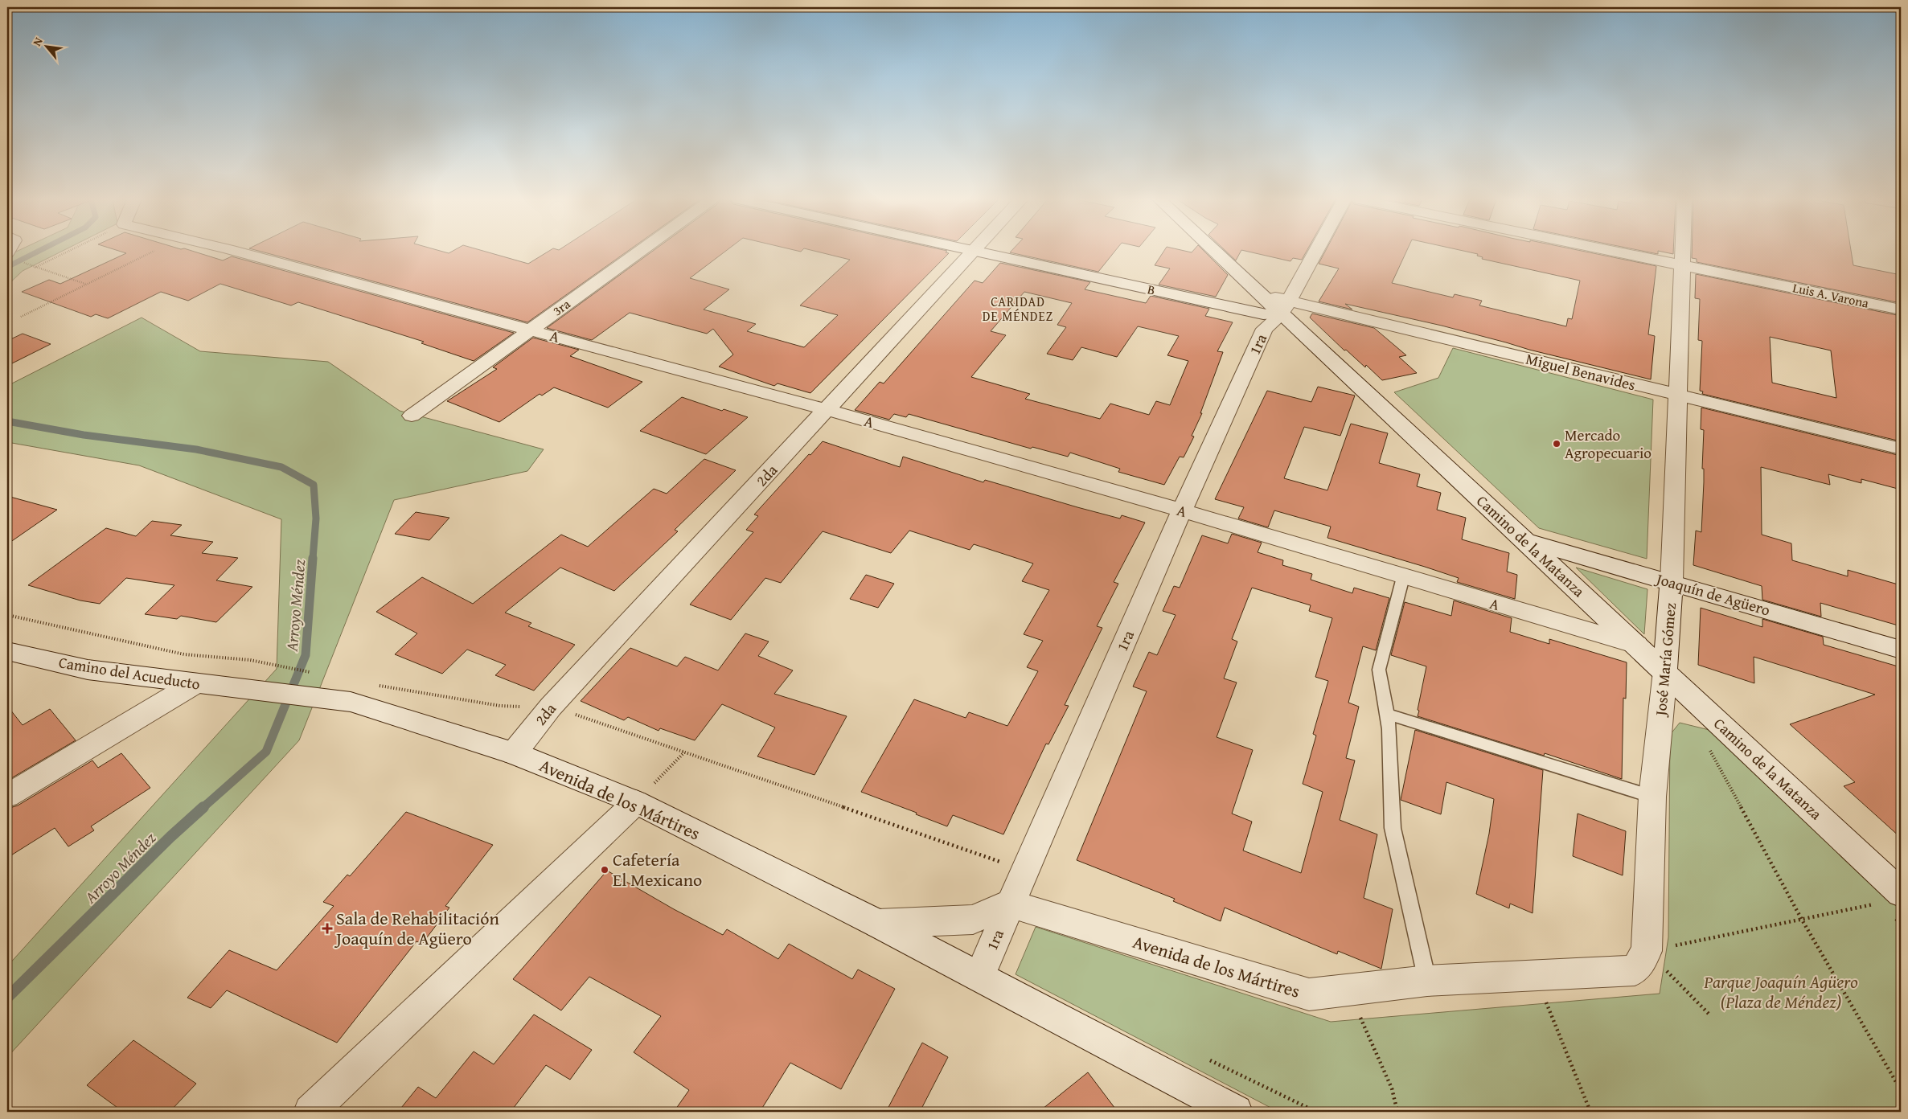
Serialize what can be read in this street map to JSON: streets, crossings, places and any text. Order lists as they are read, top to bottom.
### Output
{
  "streets": {
    "street": [
      "B",
      "Luis A. Varona",
      "3ra",
      "A",
      "1ra",
      "Miguel Benavides",
      "2da",
      "Camino de la Matanza",
      "Joaquín de Agüero",
      "José María Gómez",
      "Camino del Acueducto",
      "Avenida de los Mártires"
    ]
  },
  "crossings": [
    ["B", "1ra"],
    ["B", "Miguel Benavides"],
    ["B", "Camino de la Matanza"],
    ["Luis A. Varona", "José María Gómez"],
    ["3ra", "A"],
    ["A", "1ra"],
    ["A", "2da"],
    ["A", "Camino de la Matanza"],
    ["1ra", "Miguel Benavides"],
    ["1ra", "Camino de la Matanza"],
    ["1ra", "Avenida de los Mártires"],
    ["Miguel Benavides", "Camino de la Matanza"],
    ["Miguel Benavides", "José María Gómez"],
    ["2da", "Avenida de los Mártires"],
    ["Camino de la Matanza", "Joaquín de Agüero"],
    ["Camino de la Matanza", "José María Gómez"],
    ["Joaquín de Agüero", "José María Gómez"],
    ["José María Gómez", "Avenida de los Mártires"],
    ["Camino del Acueducto", "Avenida de los Mártires"]
  ],
  "districts": ["CARIDAD DE MÉNDEZ"],
  "water": ["Arroyo Méndez"],
  "parks": ["Parque Joaquín Agüero (Plaza de Méndez)"],
  "places": {
    "other": ["Mercado Agropecuario", "Cafetería El Mexicano"],
    "health": ["Sala de Rehabilitación Joaquín de Agüero"]
  },
  "north": "top left"
}
